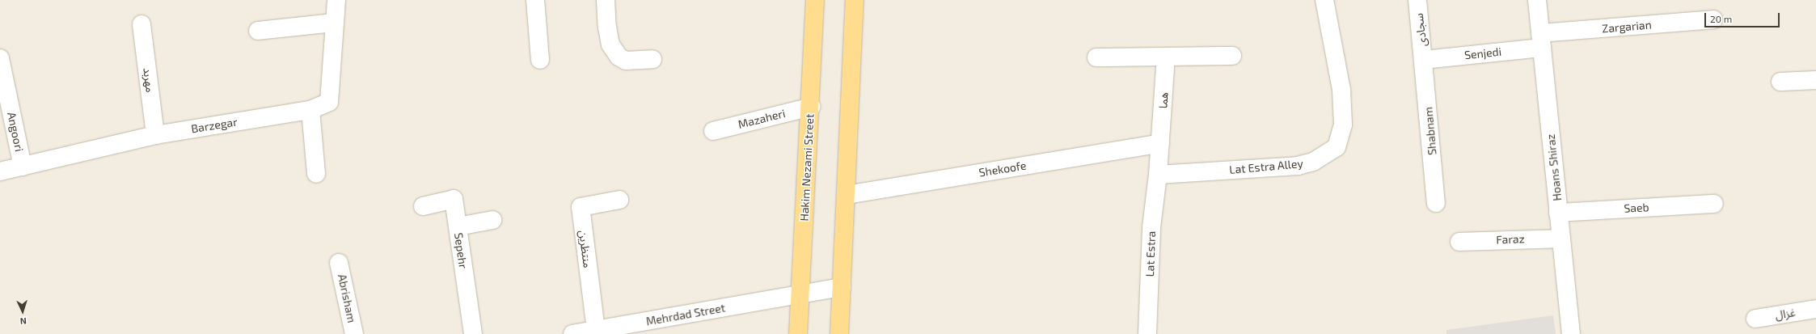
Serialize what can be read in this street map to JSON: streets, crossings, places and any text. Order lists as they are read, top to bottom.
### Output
{
  "streets": {
    "main road": ["Hakim Nezami Street"],
    "street": [
      "Zargarian",
      "سجادی",
      "Senjedi",
      "مهربد",
      "هما",
      "Mazaheri",
      "Barzegar",
      "Shabnam",
      "Angoori",
      "Lat Estra Alley",
      "Hoans Shiraz",
      "Shekoofe",
      "Saeb",
      "Faraz",
      "منتظرین",
      "Sepehr",
      "Lat Estra",
      "Abrisham",
      "غزال",
      "Mehrdad Street"
    ]
  },
  "crossings": [
    ["Zargarian", "Senjedi"],
    ["Zargarian", "Hoans Shiraz"],
    ["سجادی", "Senjedi"],
    ["سجادی", "Shabnam"],
    ["Senjedi", "Shabnam"],
    ["Senjedi", "Hoans Shiraz"],
    ["مهربد", "Barzegar"],
    ["هما", "Lat Estra Alley"],
    ["هما", "Shekoofe"],
    ["هما", "Lat Estra"],
    ["Mazaheri", "Hakim Nezami Street"],
    ["Barzegar", "Angoori"],
    ["Lat Estra Alley", "Lat Estra"],
    ["Hakim Nezami Street", "Mehrdad Street"],
    ["Hoans Shiraz", "Saeb"],
    ["Hoans Shiraz", "Faraz"],
    ["منتظرین", "Mehrdad Street"]
  ],
  "scale_bar": "20 m",
  "north": "bottom"
}
